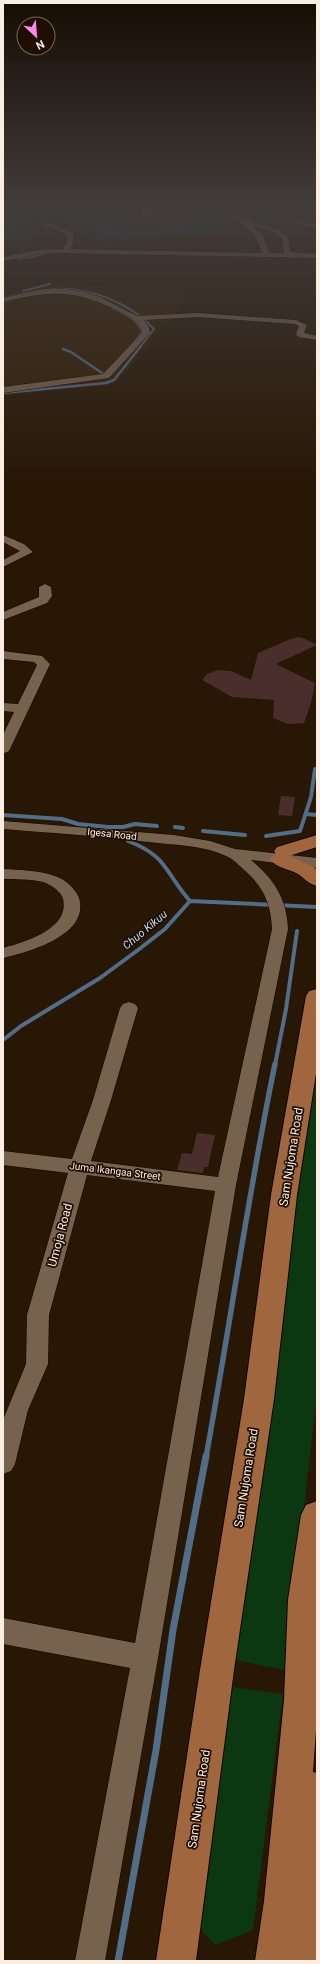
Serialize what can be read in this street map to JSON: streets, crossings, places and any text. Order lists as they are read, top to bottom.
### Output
{
  "streets": {
    "main road": ["Sam Nujoma Road"],
    "street": ["Igesa Road", "Juma Ikangaa Street", "Umoja Road"]
  },
  "crossings": [
    ["Juma Ikangaa Street", "Umoja Road"]
  ],
  "water": ["Chuo Kikuu"],
  "north": "bottom right"
}
